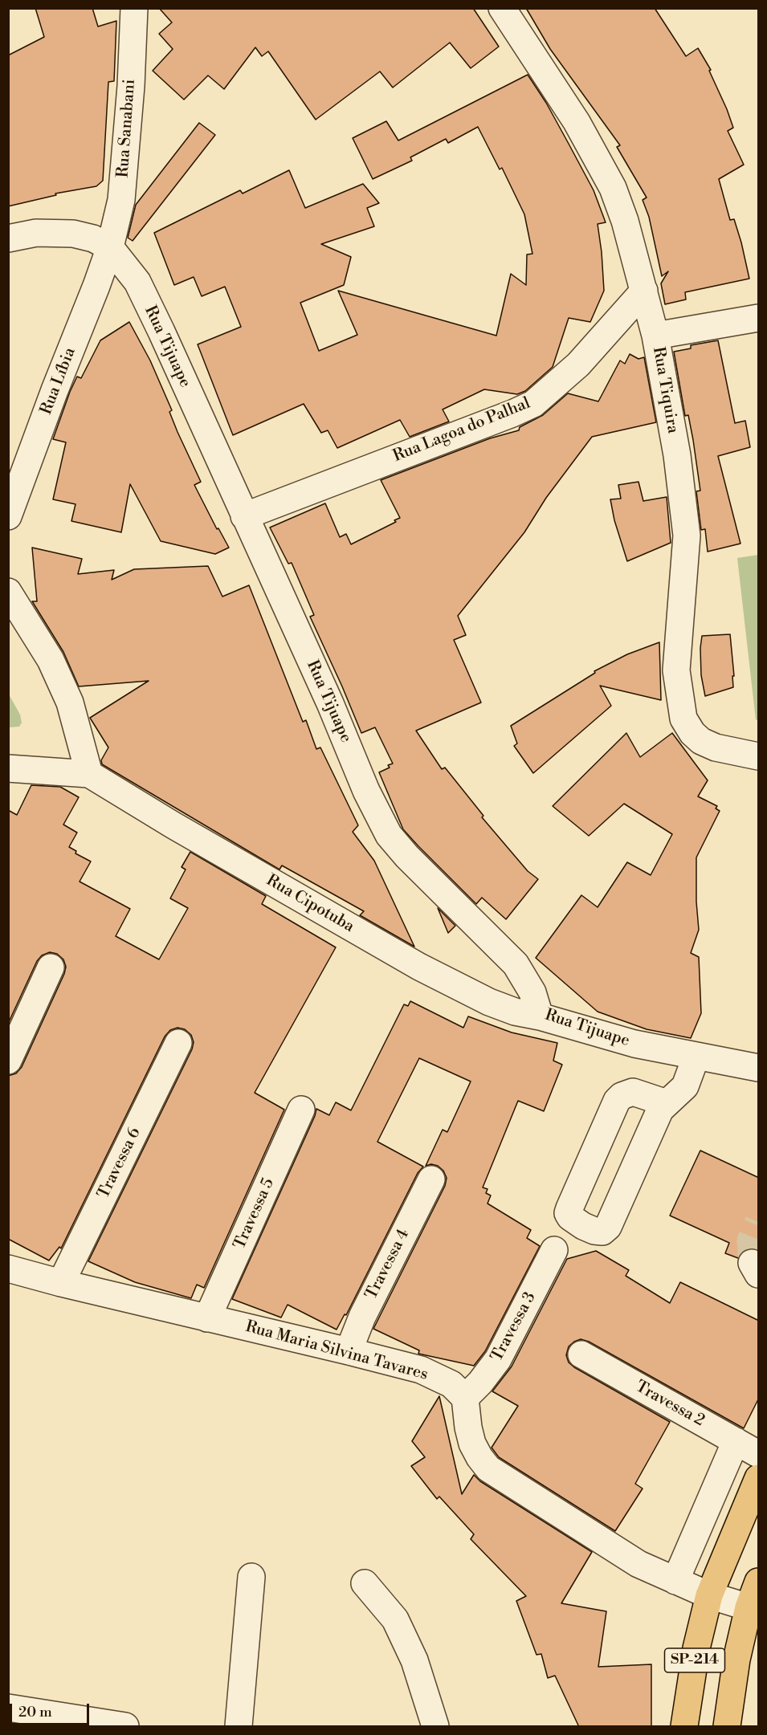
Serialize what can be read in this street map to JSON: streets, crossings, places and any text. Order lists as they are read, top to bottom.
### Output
{
  "streets": {
    "main road": ["SP-214"],
    "street": [
      "Rua Sanabani",
      "Rua Tijuape",
      "Rua Líbia",
      "Rua Tiquira",
      "Rua Lagoa do Palhal",
      "Rua Cipotuba",
      "Travessa 6",
      "Travessa 5",
      "Travessa 4",
      "Travessa 3",
      "Rua Maria Silvina Tavares",
      "Travessa 2"
    ]
  },
  "crossings": [
    ["Rua Sanabani", "Rua Tijuape"],
    ["Rua Sanabani", "Rua Líbia"],
    ["Rua Tijuape", "Rua Líbia"],
    ["Rua Tijuape", "Rua Lagoa do Palhal"],
    ["Rua Tijuape", "Rua Cipotuba"],
    ["Rua Tiquira", "Rua Lagoa do Palhal"],
    ["Travessa 6", "Rua Maria Silvina Tavares"],
    ["Travessa 5", "Rua Maria Silvina Tavares"],
    ["Travessa 4", "Rua Maria Silvina Tavares"],
    ["Travessa 3", "Rua Maria Silvina Tavares"]
  ],
  "scale_bar": "20 m"
}
